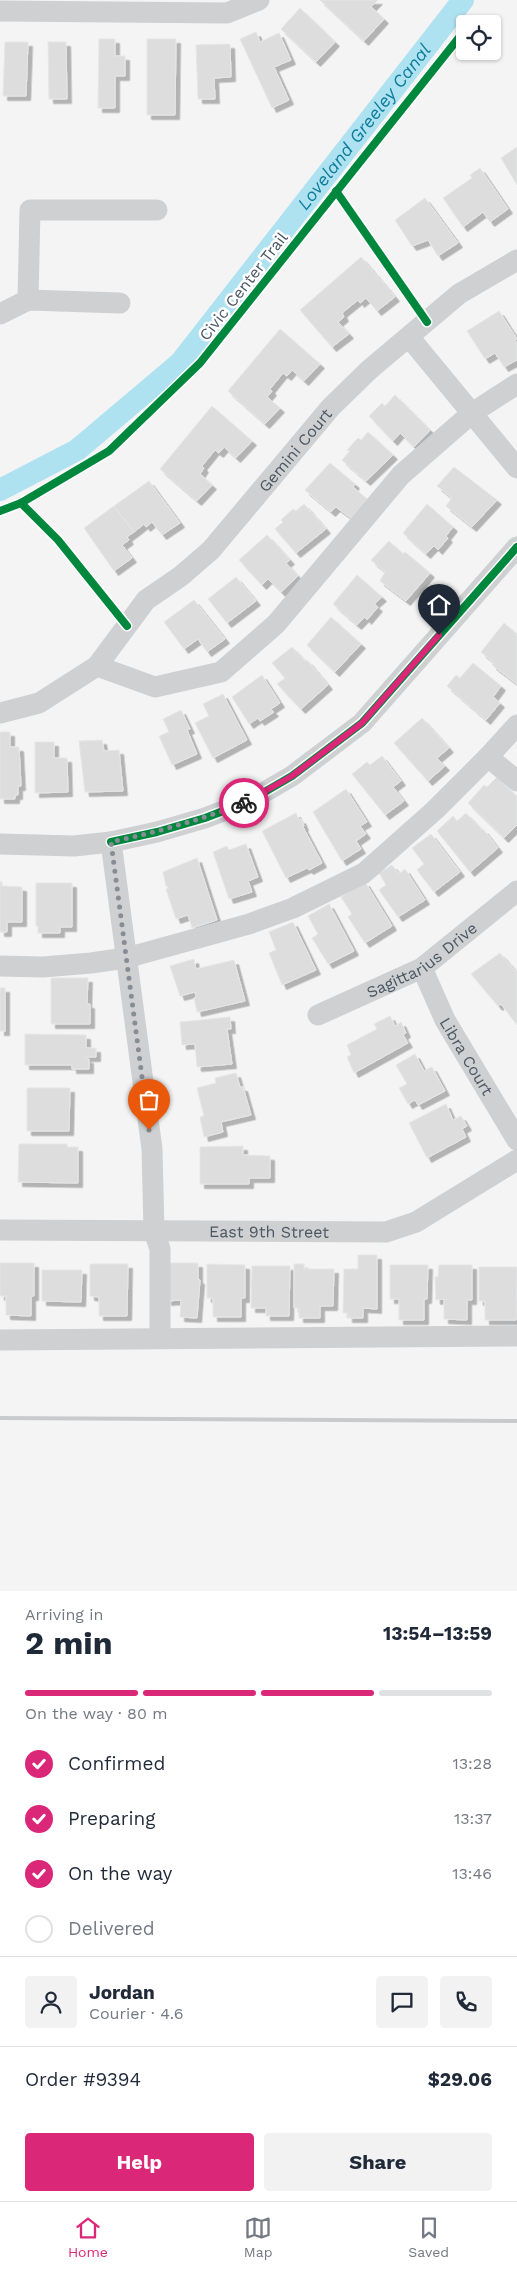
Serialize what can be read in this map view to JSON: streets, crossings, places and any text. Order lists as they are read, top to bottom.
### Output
{
  "streets": {
    "street": [
      "Gemini Court",
      "Sagittarius Drive",
      "Libra Court",
      "East 9th Street"
    ],
    "cycle path": ["Civic Center Trail"]
  },
  "crossings": [
    ["Sagittarius Drive", "Libra Court"]
  ],
  "water": ["Loveland Greeley Canal"],
  "page": {
    "heading": ["2 min", "Arriving in", "13:54–13:59"],
    "panel": [
      "Jordan",
      "Courier · 4.6",
      "Order #9394",
      "$29.06"
    ],
    "bar": "On the way · 80 m",
    "list": [
      ["Confirmed", "13:28"],
      ["Preparing", "13:37"],
      ["On the way", "13:46"],
      "Delivered"
    ],
    "buttons": ["Help", "Share"],
    "tabs": ["Home", "Map", "Saved"]
  }
}
